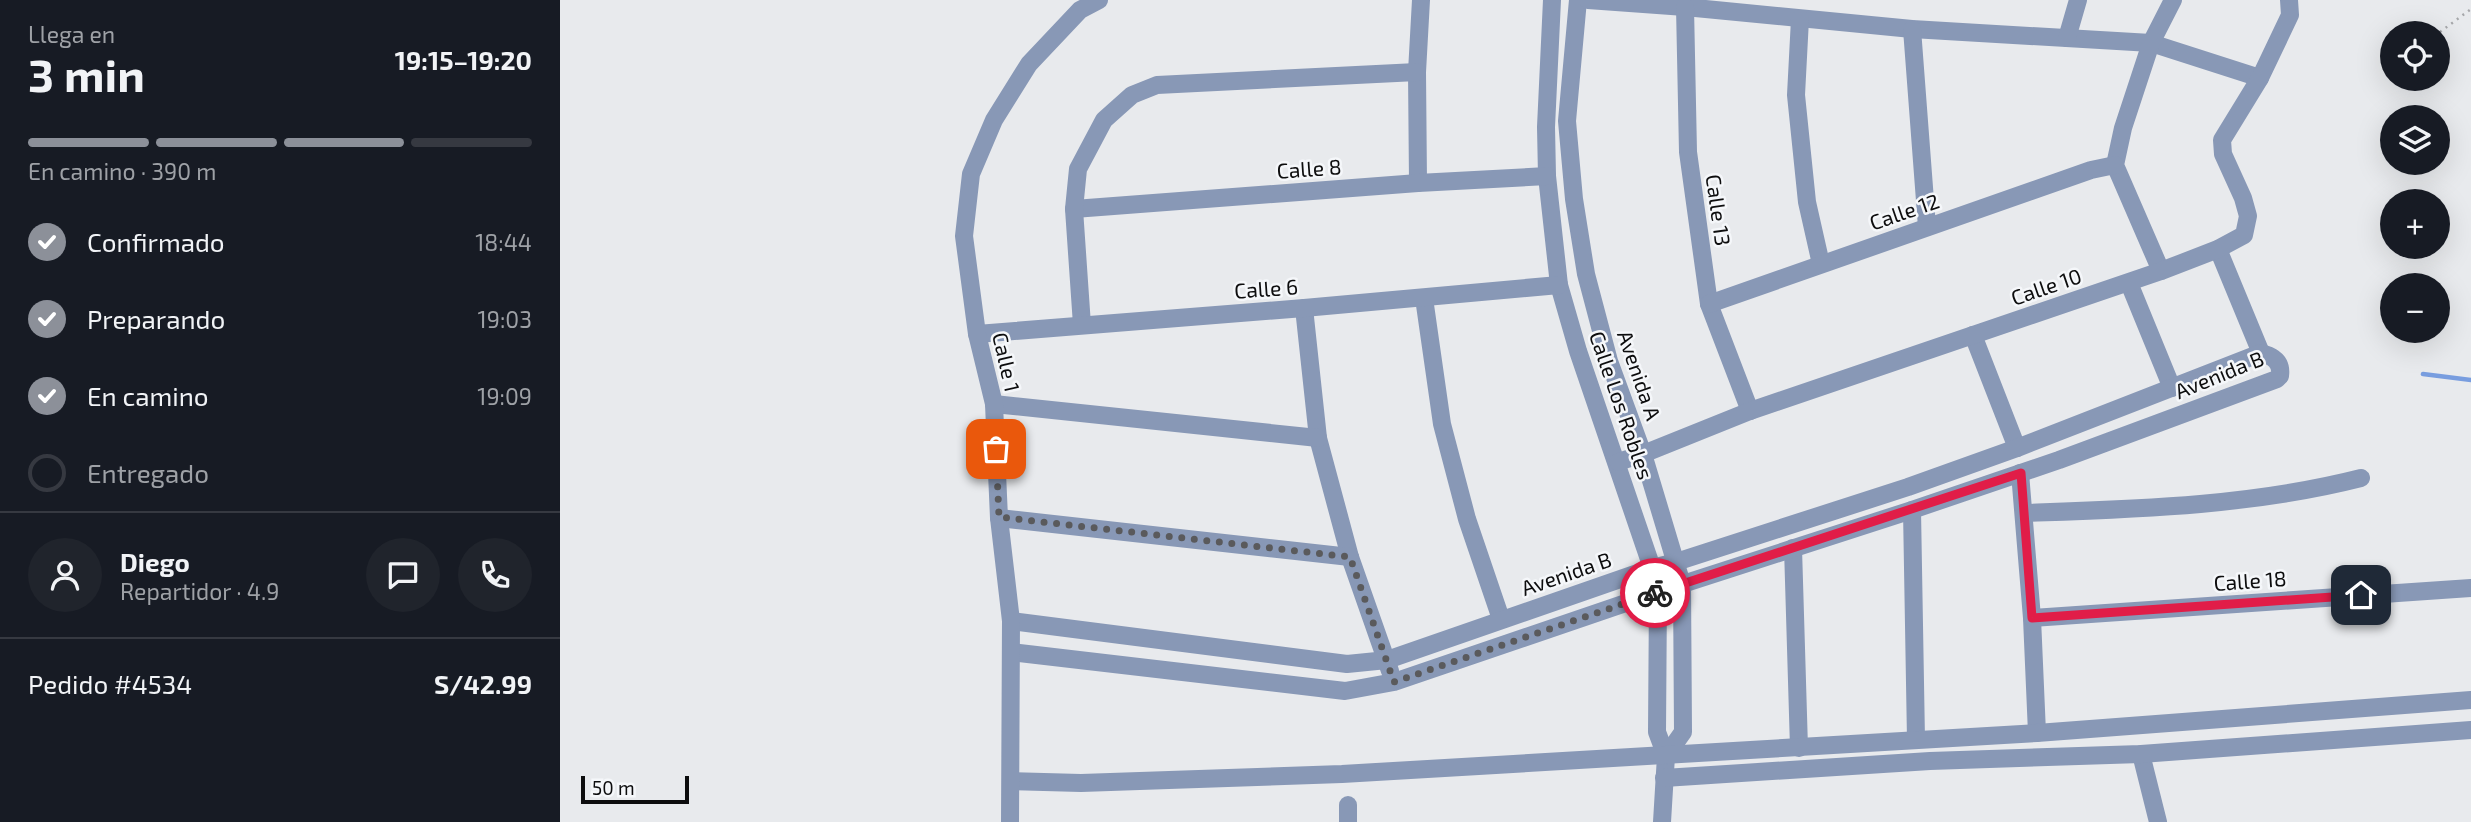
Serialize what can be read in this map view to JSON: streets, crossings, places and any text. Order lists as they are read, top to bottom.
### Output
{
  "streets": {
    "street": [
      "Calle 8",
      "Calle 13",
      "Calle 12",
      "Calle 10",
      "Calle 6",
      "Calle 1",
      "Avenida B",
      "Avenida A",
      "Calle Los Robles",
      "Calle 18"
    ]
  },
  "crossings": [
    ["Calle 8", "Calle Los Robles"],
    ["Calle 13", "Calle 12"],
    ["Calle 13", "Calle 10"],
    ["Calle 10", "Avenida A"],
    ["Calle 10", "Calle Los Robles"],
    ["Calle 6", "Calle 1"],
    ["Calle 6", "Calle Los Robles"],
    ["Calle 1", "Avenida B"],
    ["Avenida B", "Avenida A"],
    ["Avenida B", "Calle Los Robles"],
    ["Avenida A", "Calle Los Robles"]
  ],
  "scale_bar": "50 m",
  "page": {
    "heading": ["3 min", "Llega en", "19:15–19:20"],
    "panel": [
      "Diego",
      "Repartidor · 4.9",
      "Pedido #4534",
      "S/42.99"
    ],
    "map_buttons": ["+", "−"],
    "bar": "En camino · 390 m",
    "list": [
      ["Confirmado", "18:44"],
      ["Preparando", "19:03"],
      ["En camino", "19:09"],
      "Entregado"
    ],
    "scale": "50 m"
  }
}
